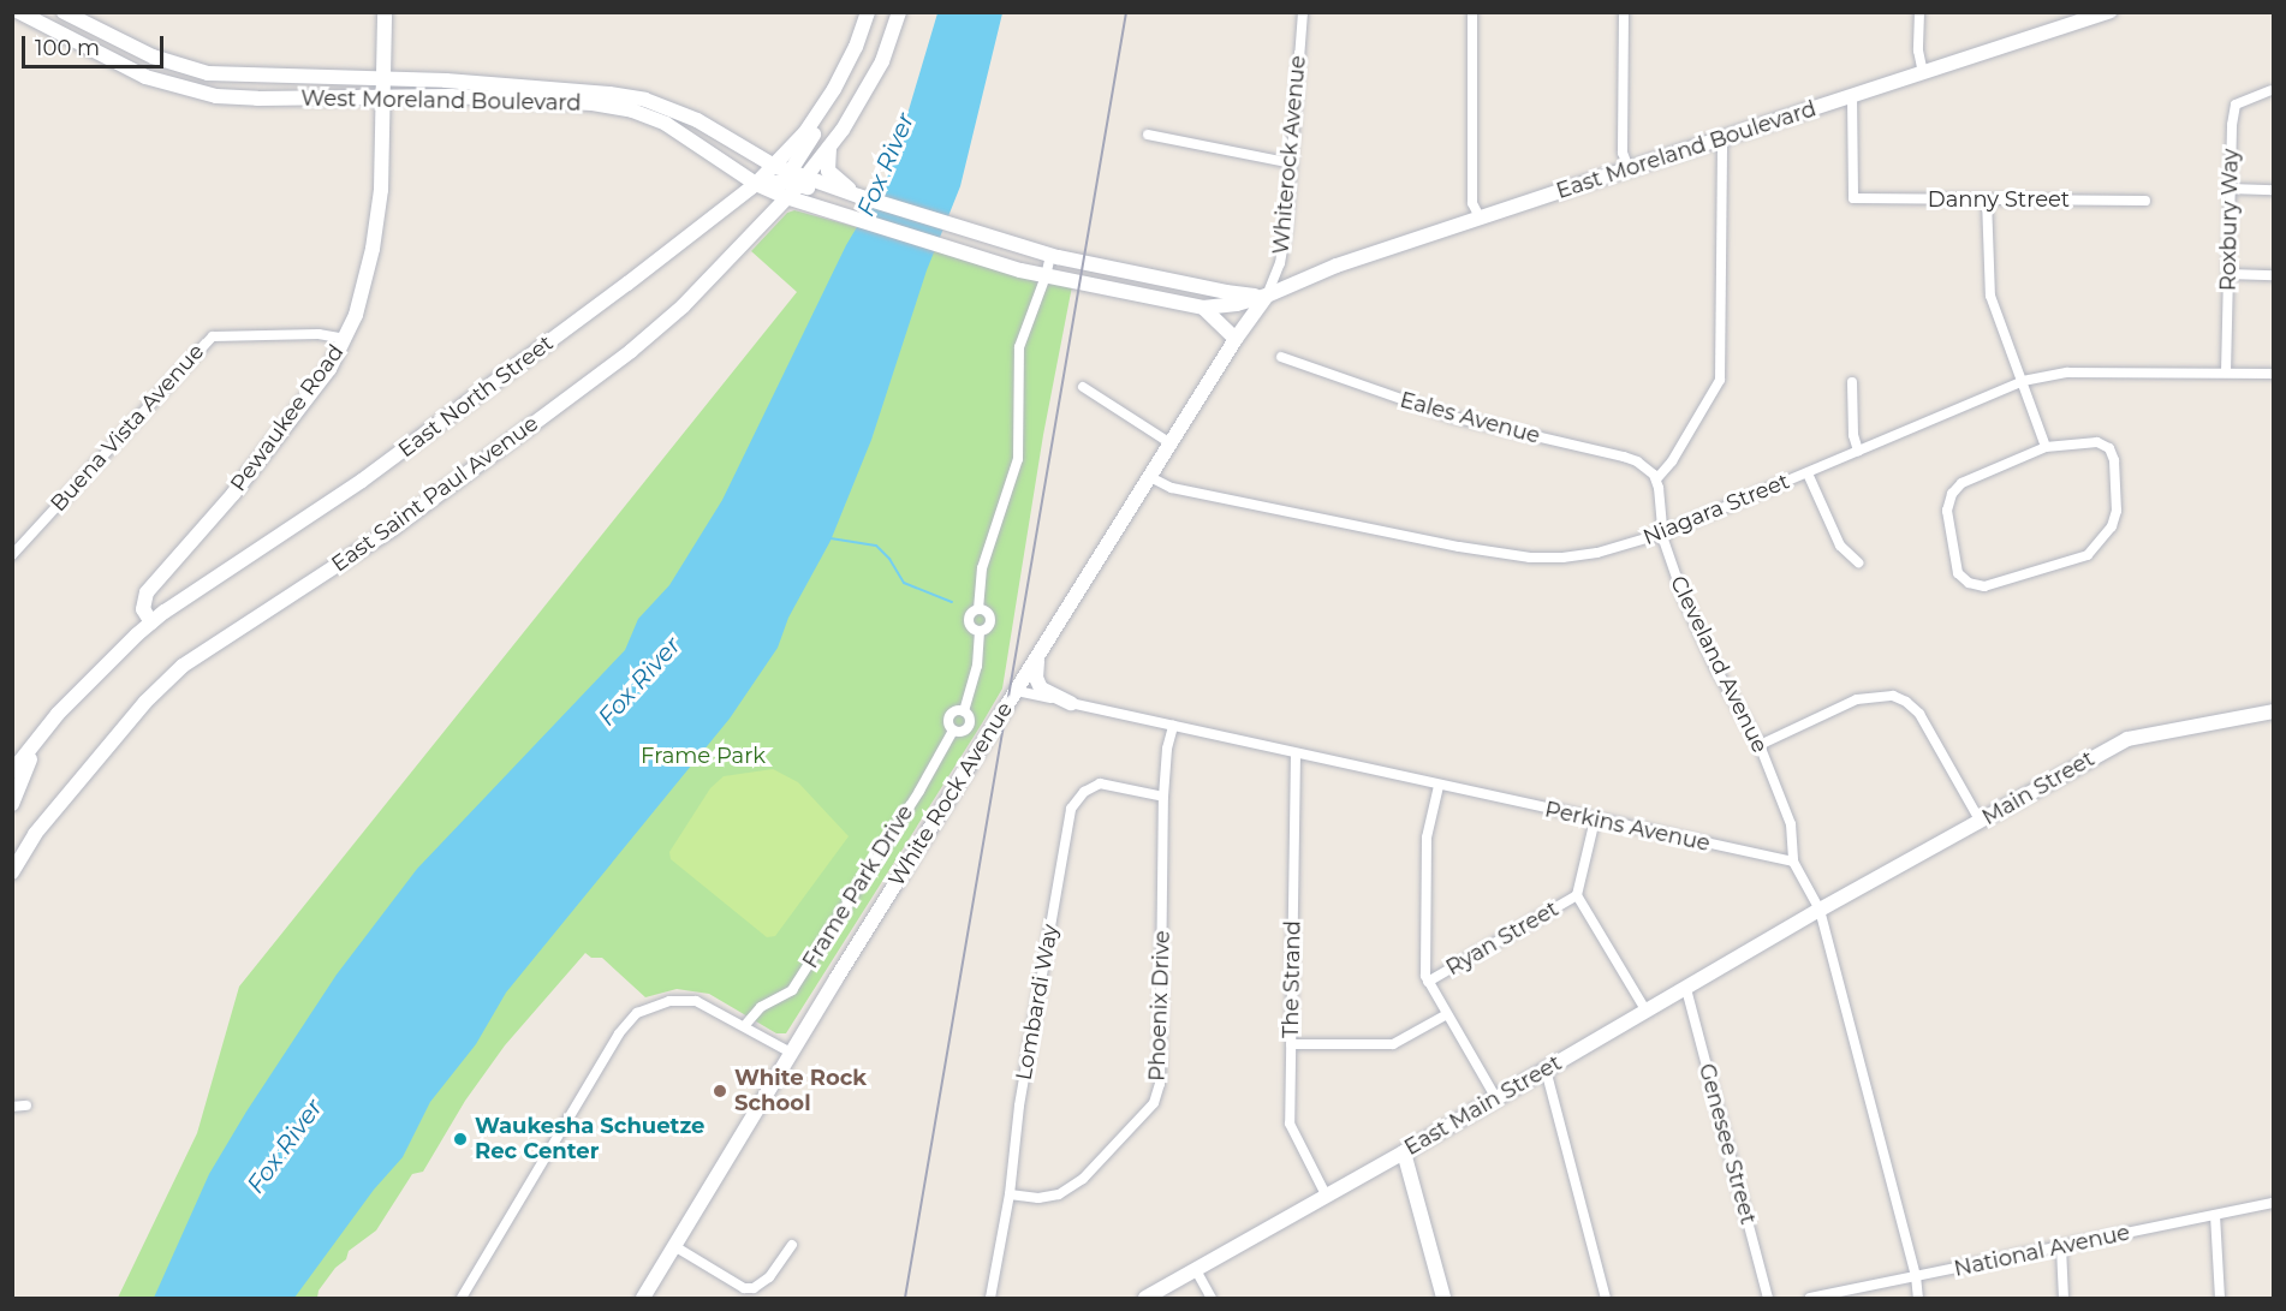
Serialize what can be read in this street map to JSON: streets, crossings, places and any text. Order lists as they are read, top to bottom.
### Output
{
  "streets": {
    "main road": [
      "West Moreland Boulevard",
      "East Moreland Boulevard",
      "East North Street",
      "Pewaukee Road",
      "East Saint Paul Avenue",
      "Main Street",
      "White Rock Avenue",
      "East Main Street"
    ],
    "street": [
      "Whiterock Avenue",
      "Danny Street",
      "Roxbury Way",
      "Eales Avenue",
      "Buena Vista Avenue",
      "Niagara Street",
      "Cleveland Avenue",
      "Perkins Avenue",
      "Frame Park Drive",
      "Ryan Street",
      "The Strand",
      "Lombardi Way",
      "Phoenix Drive",
      "Genesee Street",
      "National Avenue"
    ]
  },
  "crossings": [
    ["West Moreland Boulevard", "East Moreland Boulevard"],
    ["West Moreland Boulevard", "East North Street"],
    ["West Moreland Boulevard", "Pewaukee Road"],
    ["West Moreland Boulevard", "East Saint Paul Avenue"],
    ["East Moreland Boulevard", "Whiterock Avenue"],
    ["East Moreland Boulevard", "Danny Street"],
    ["East Moreland Boulevard", "White Rock Avenue"],
    ["East Moreland Boulevard", "Frame Park Drive"],
    ["Whiterock Avenue", "White Rock Avenue"],
    ["Roxbury Way", "Niagara Street"],
    ["East North Street", "Pewaukee Road"],
    ["Pewaukee Road", "Buena Vista Avenue"],
    ["Eales Avenue", "Cleveland Avenue"],
    ["Niagara Street", "Cleveland Avenue"],
    ["Niagara Street", "White Rock Avenue"],
    ["Cleveland Avenue", "Perkins Avenue"],
    ["Main Street", "East Main Street"],
    ["White Rock Avenue", "Perkins Avenue"],
    ["Perkins Avenue", "The Strand"],
    ["Perkins Avenue", "Phoenix Drive"],
    ["The Strand", "East Main Street"],
    ["Lombardi Way", "Phoenix Drive"],
    ["East Main Street", "Genesee Street"]
  ],
  "water": ["Fox River"],
  "parks": ["Frame Park"],
  "places": ["White Rock School", "Waukesha Schuetze Rec Center"],
  "scale_bar": "100 m"
}
